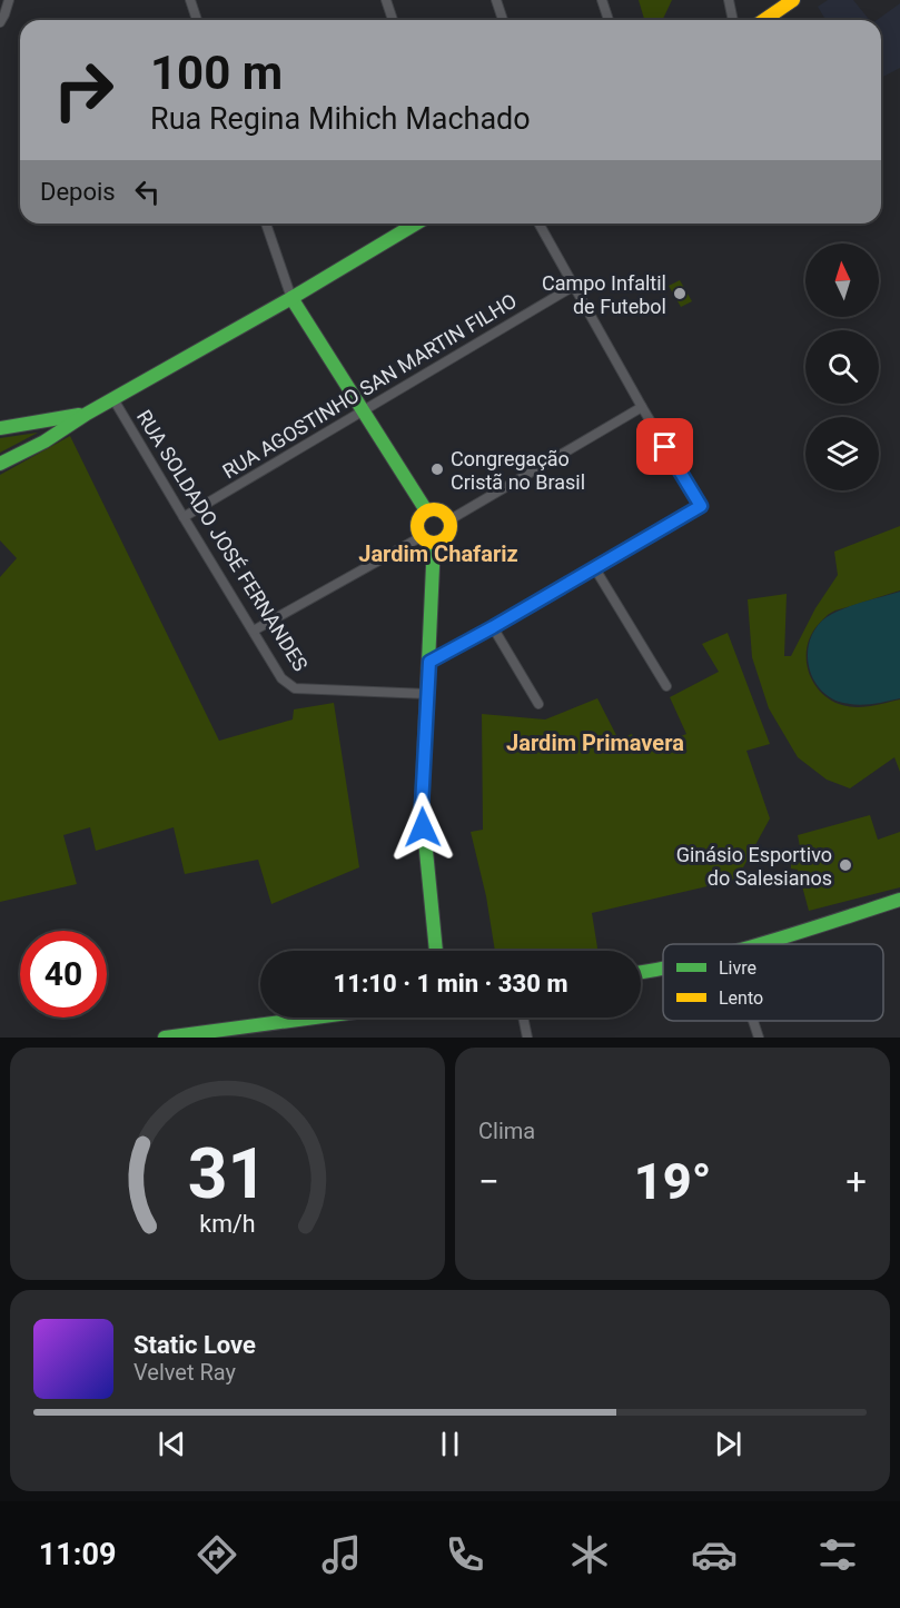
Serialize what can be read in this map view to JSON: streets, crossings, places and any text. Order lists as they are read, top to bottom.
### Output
{
  "streets": {
    "street": ["RUA AGOSTINHO SAN MARTIN FILHO", "RUA SOLDADO JOSÉ FERNANDES"]
  },
  "crossings": [
    ["RUA AGOSTINHO SAN MARTIN FILHO", "RUA SOLDADO JOSÉ FERNANDES"]
  ],
  "districts": ["Jardim Chafariz", "Jardim Primavera"],
  "places": ["Campo Infaltil de Futebol", "Congregação Cristã no Brasil", "Ginásio Esportivo do Salesianos"],
  "legend": ["Livre", "Lento"],
  "north": "top",
  "page": {
    "turn": ["100 m", "Rua Regina Mihich Machado"],
    "then": "Depois",
    "limit": "40",
    "trip": "11:10 · 1 min · 330 m",
    "tile": "Clima",
    "heat": ["−", "19°", "+"],
    "song": ["Static Love", "Velvet Ray"],
    "tabs": "11:09",
    "gauge": ["31", "km/h"]
  }
}
